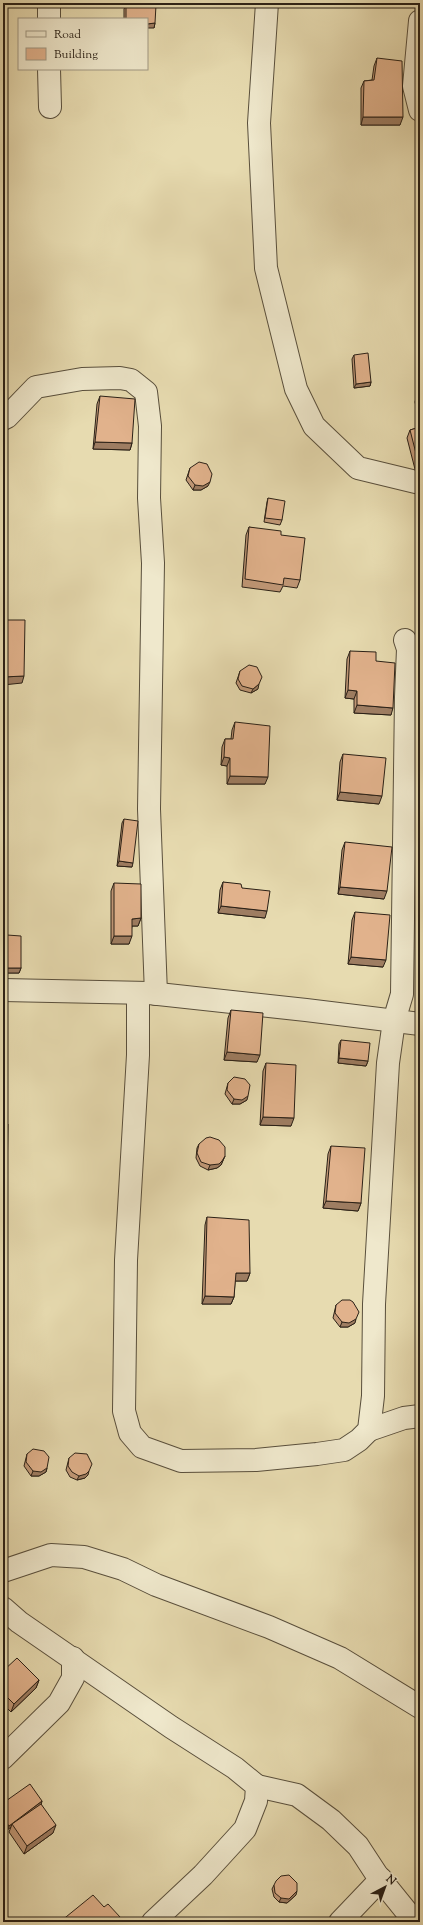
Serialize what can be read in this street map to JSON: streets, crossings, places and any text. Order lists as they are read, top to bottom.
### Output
{
  "legend": ["Road", "Building"],
  "north": "top right"
}
